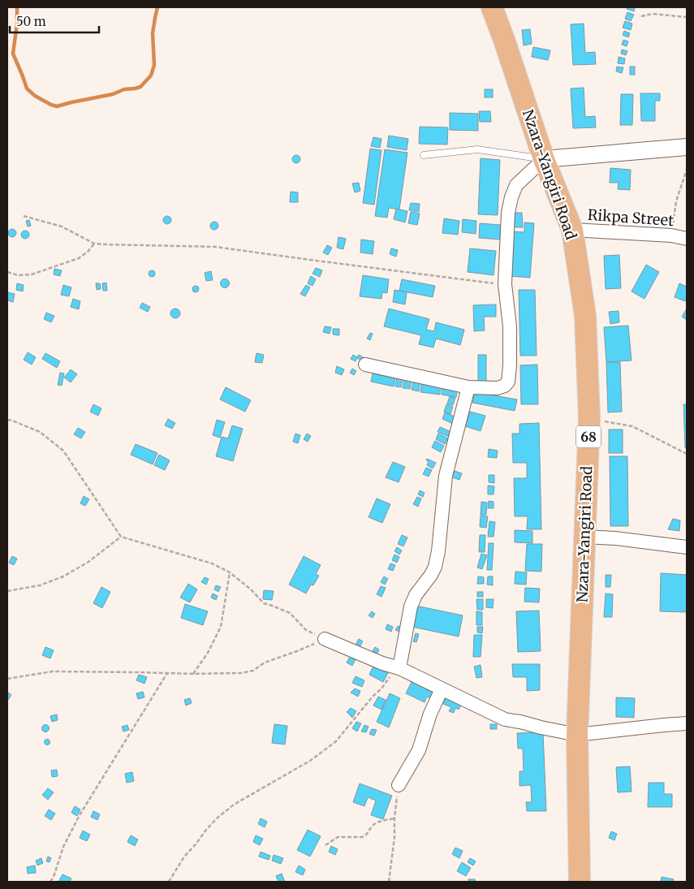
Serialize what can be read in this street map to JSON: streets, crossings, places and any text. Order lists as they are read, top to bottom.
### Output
{
  "streets": {
    "main road": ["Nzara-Yangiri Road", "68"],
    "street": ["Rikpa Street"]
  },
  "crossings": [
    ["Nzara-Yangiri Road", "Rikpa Street"]
  ],
  "scale_bar": "50 m"
}
